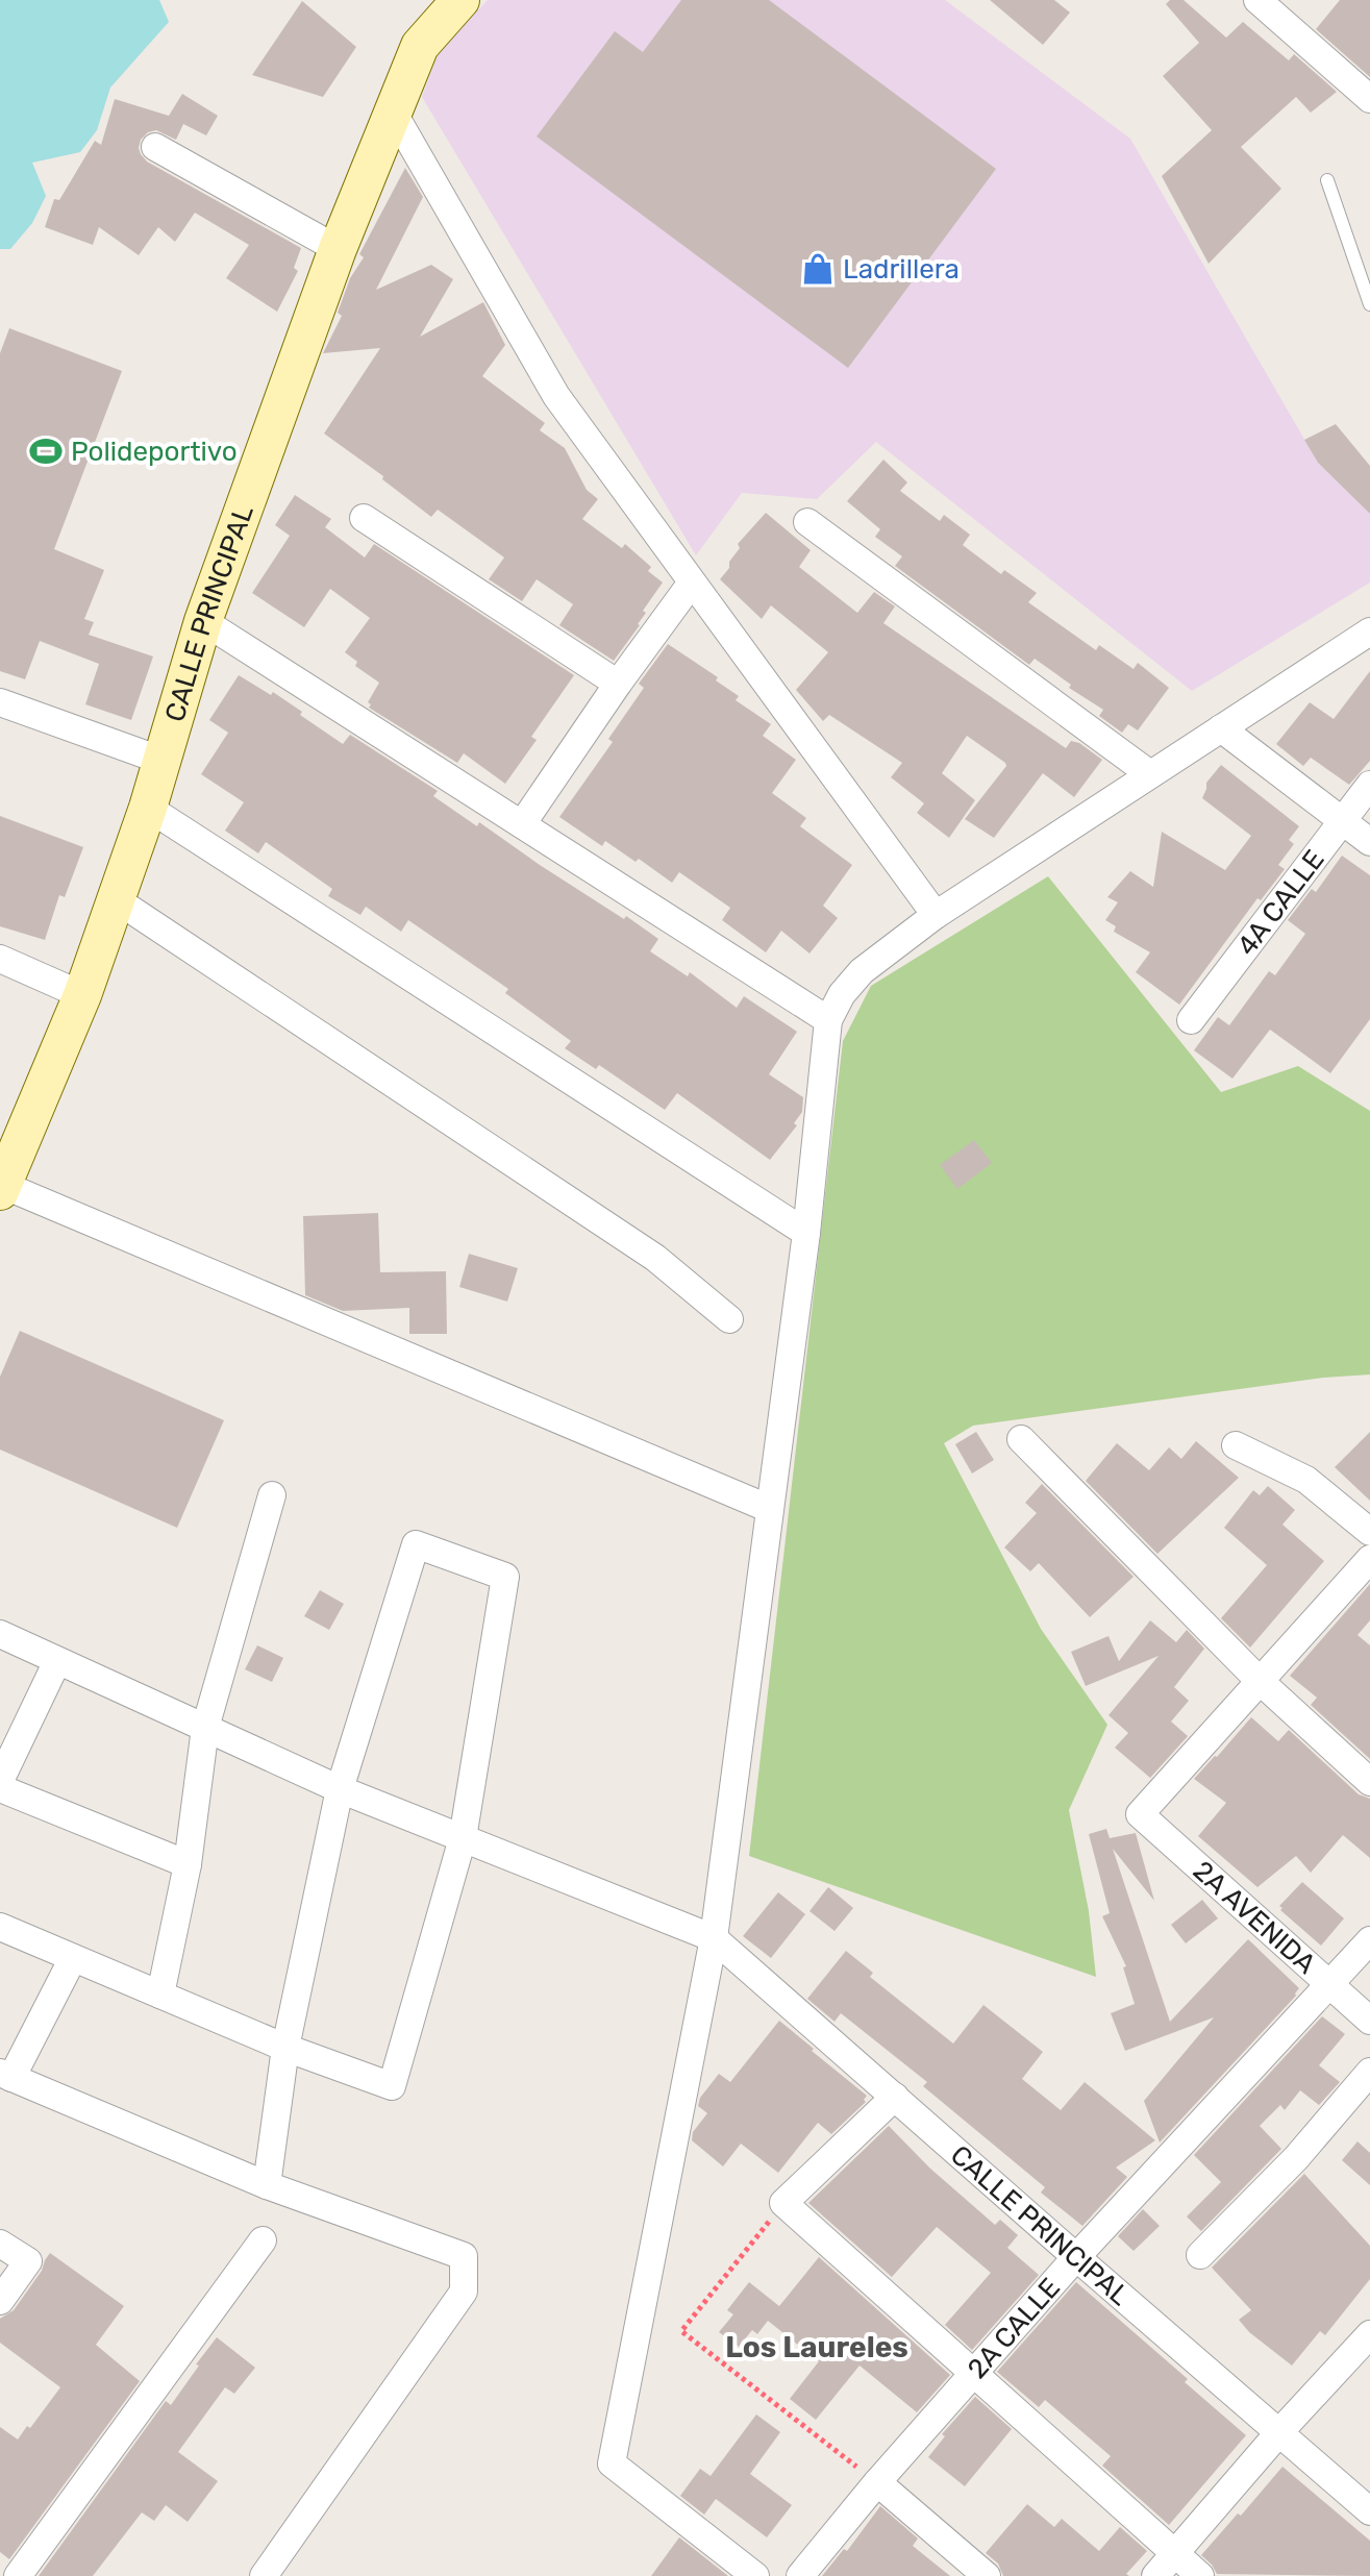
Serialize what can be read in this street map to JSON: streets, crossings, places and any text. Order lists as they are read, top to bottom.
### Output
{
  "streets": {
    "street": [
      "CALLE PRINCIPAL",
      "4A CALLE",
      "2A AVENIDA",
      "2A CALLE"
    ]
  },
  "crossings": [
    ["CALLE PRINCIPAL", "2A CALLE"],
    ["2A AVENIDA", "2A CALLE"]
  ],
  "districts": ["Los Laureles"],
  "places": {
    "shop": ["Ladrillera"],
    "sports": ["Polideportivo"]
  }
}
